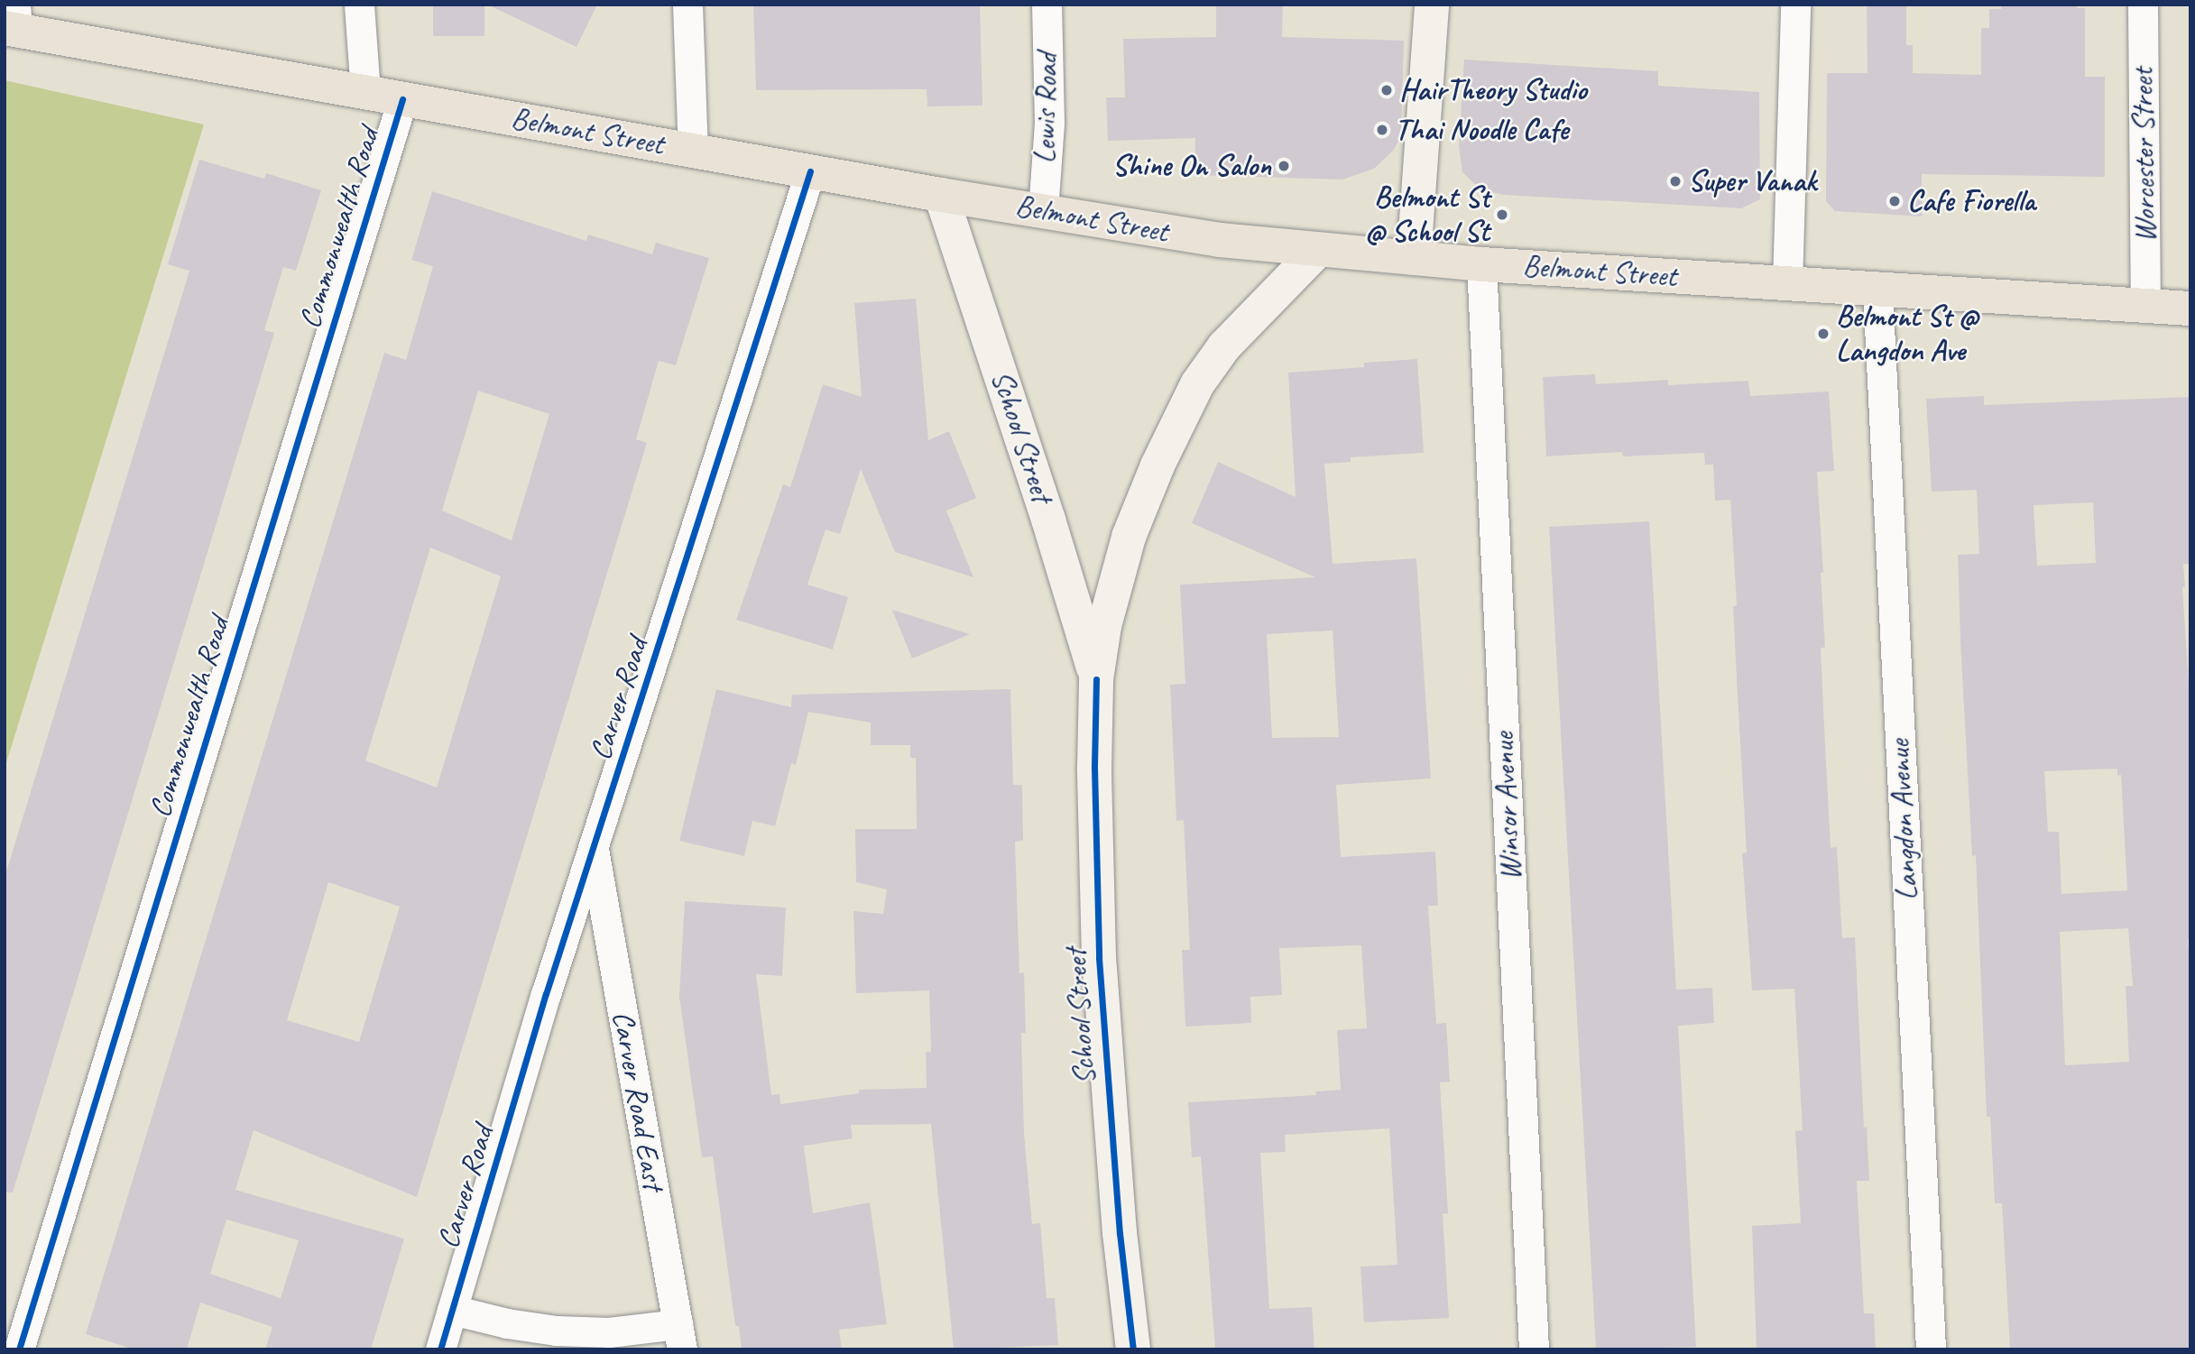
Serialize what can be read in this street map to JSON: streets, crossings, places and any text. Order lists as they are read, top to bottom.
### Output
{
  "streets": {
    "main road": ["Belmont Street"],
    "street": [
      "Lewis Road",
      "Worcester Street",
      "Commonwealth Road",
      "School Street",
      "Carver Road",
      "Winsor Avenue",
      "Langdon Avenue",
      "Carver Road East"
    ]
  },
  "crossings": [
    ["Lewis Road", "Belmont Street"],
    ["Belmont Street", "Worcester Street"],
    ["Belmont Street", "Commonwealth Road"],
    ["Belmont Street", "School Street"],
    ["Belmont Street", "Carver Road"],
    ["Belmont Street", "Winsor Avenue"],
    ["Belmont Street", "Langdon Avenue"],
    ["Carver Road", "Carver Road East"]
  ],
  "places": [
    "HairTheory Studio",
    "Thai Noodle Cafe",
    "Shine On Salon",
    "Super Vanak",
    "Cafe Fiorella",
    "Belmont St @ School St",
    "Belmont St @ Langdon Ave"
  ]
}
